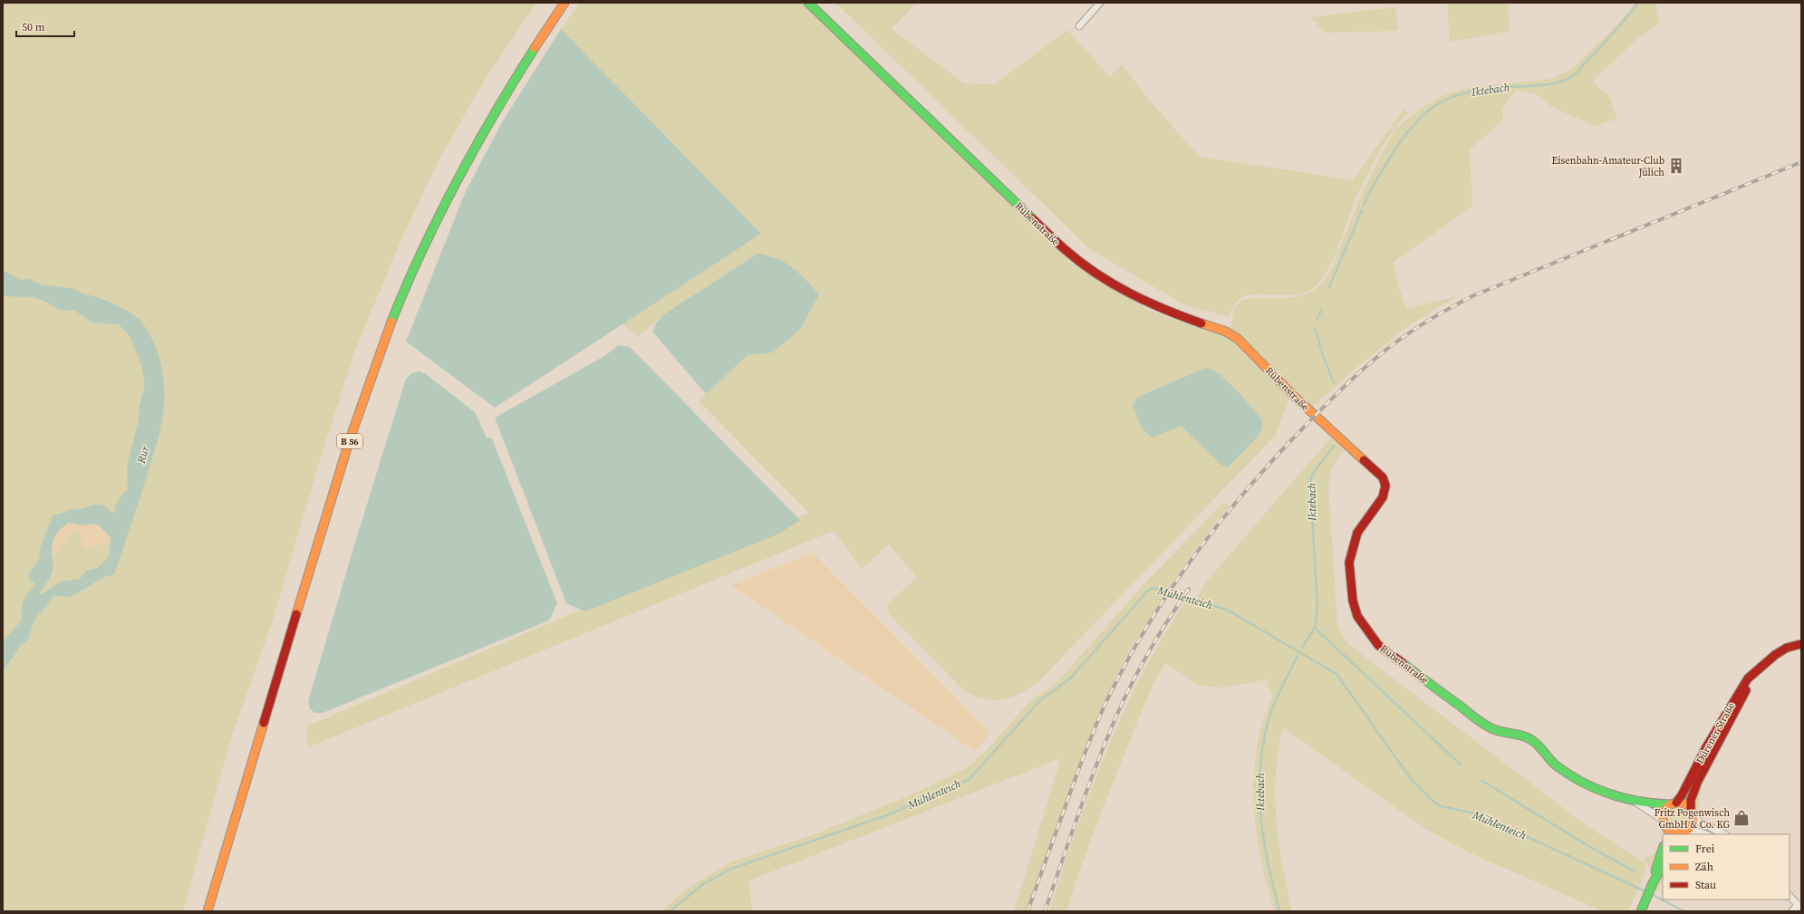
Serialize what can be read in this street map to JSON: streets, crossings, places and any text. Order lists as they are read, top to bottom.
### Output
{
  "streets": {
    "main road": ["Rübenstraße", "B 56", "Dürener Straße"]
  },
  "crossings": [
    ["Rübenstraße", "Dürener Straße"]
  ],
  "water": ["Iktebach", "Rur", "Mühlenteich"],
  "places": {
    "building": ["Eisenbahn-Amateur-Club Jülich"],
    "shop": ["Fritz Pogenwisch GmbH & Co. KG"]
  },
  "legend": ["Frei", "Zäh", "Stau"],
  "scale_bar": "50 m"
}
